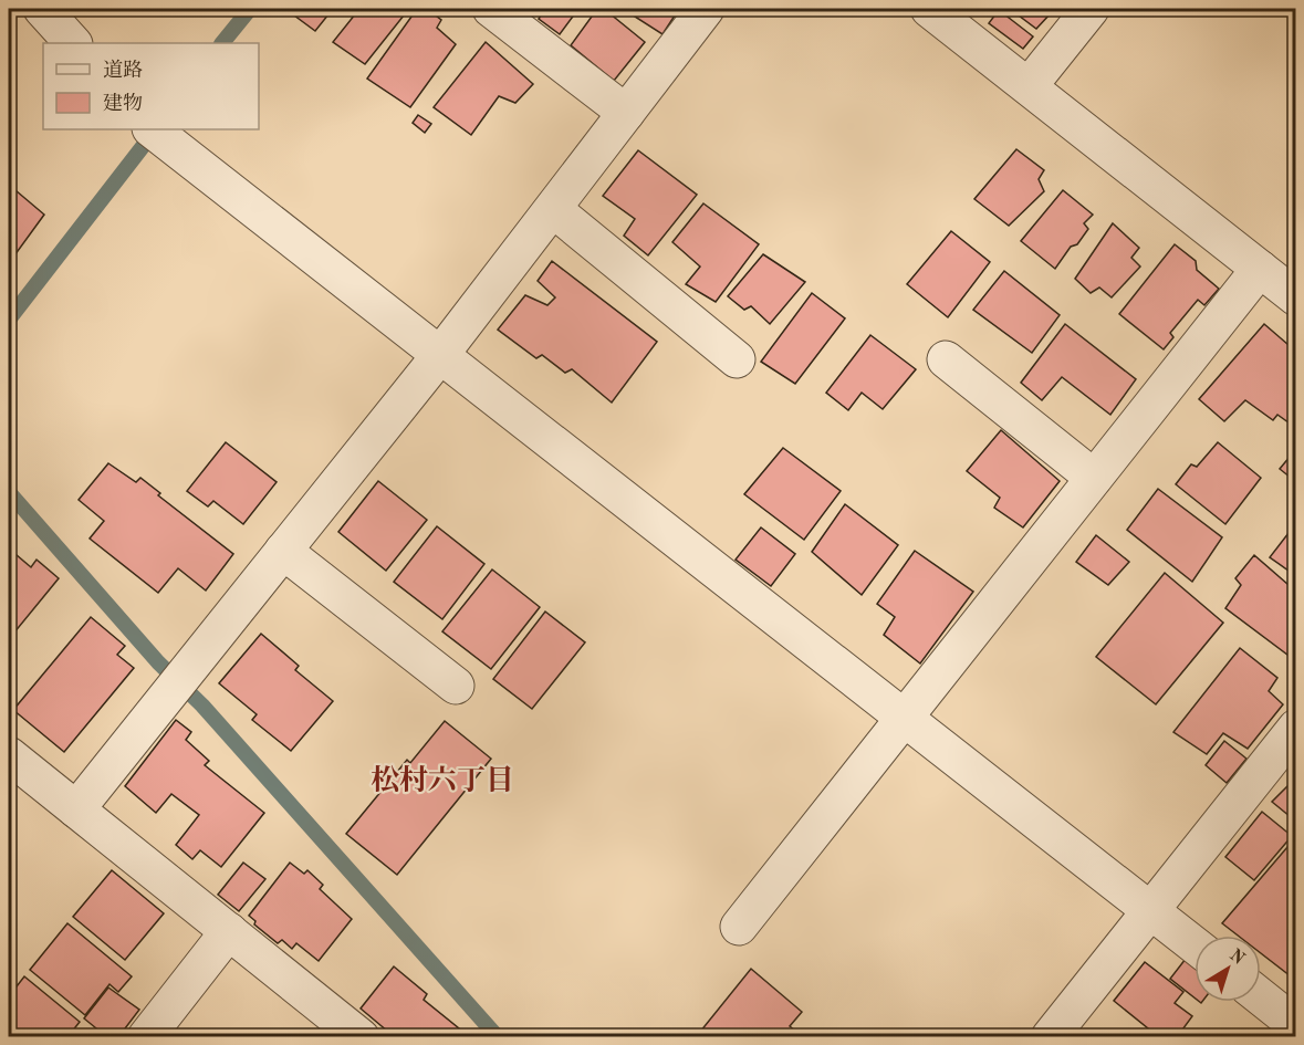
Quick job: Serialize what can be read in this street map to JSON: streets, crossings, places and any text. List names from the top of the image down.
{
  "districts": ["松村六丁目"],
  "legend": ["道路", "建物"],
  "north": "top right"
}
